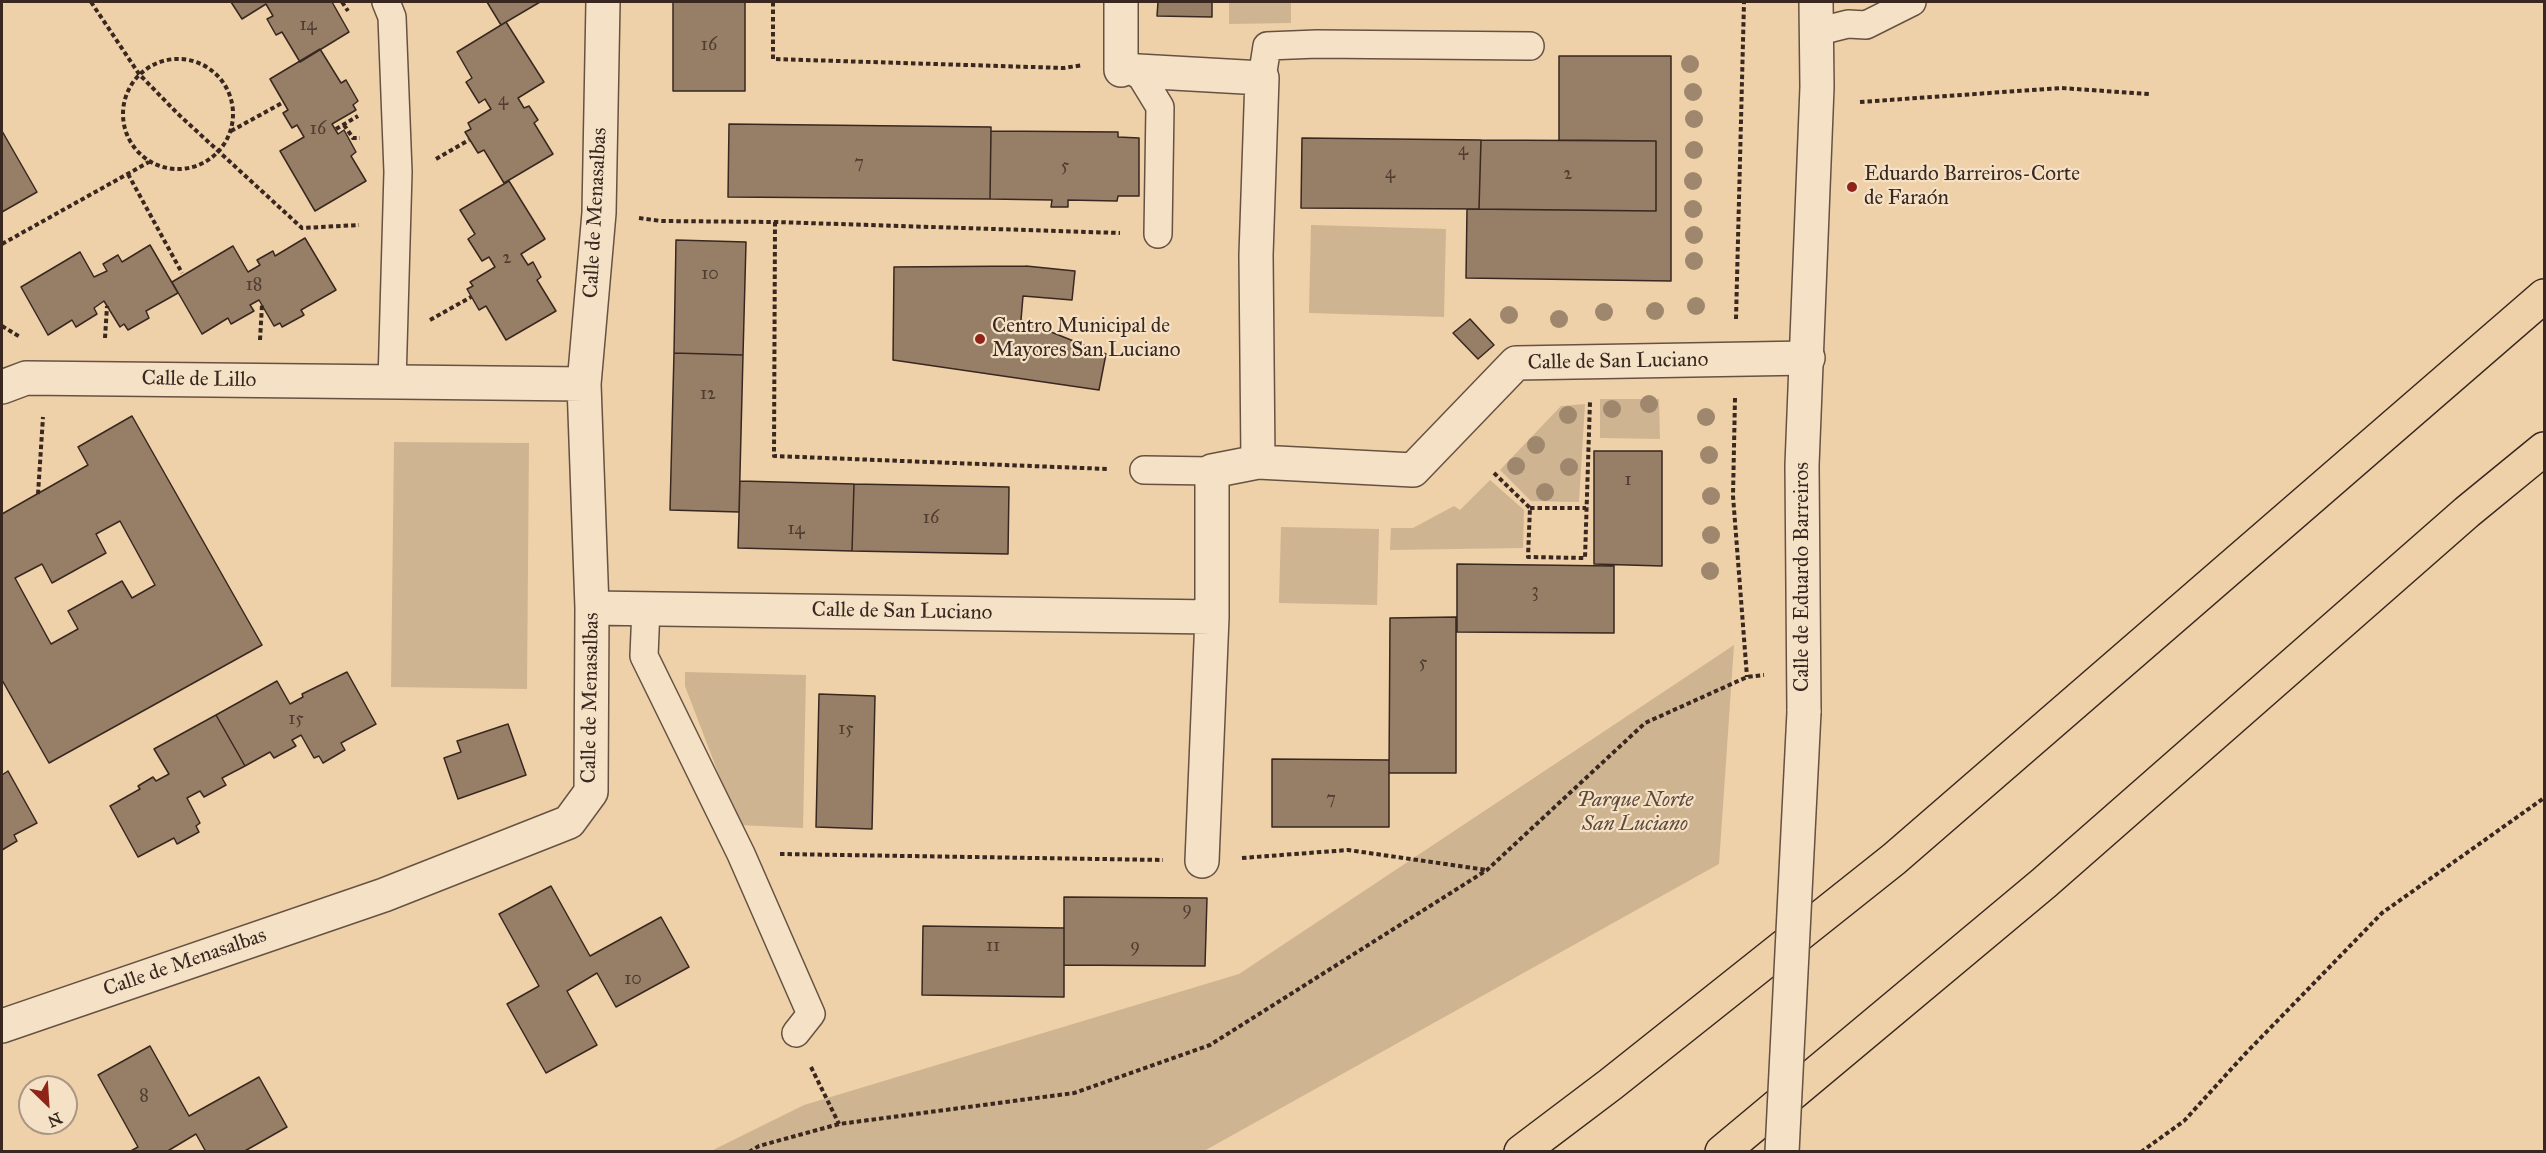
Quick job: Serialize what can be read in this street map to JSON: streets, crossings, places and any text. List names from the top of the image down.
{
  "streets": {
    "street": [
      "Calle de Menasalbas",
      "Calle de San Luciano",
      "Calle de Lillo",
      "Calle de Eduardo Barreiros"
    ]
  },
  "crossings": [
    ["Calle de Menasalbas", "Calle de San Luciano"],
    ["Calle de Menasalbas", "Calle de Lillo"],
    ["Calle de San Luciano", "Calle de Eduardo Barreiros"]
  ],
  "parks": ["Parque Norte San Luciano"],
  "places": ["Eduardo Barreiros-Corte de Faraón", "Centro Municipal de Mayores San Luciano"],
  "house_numbers": [
    "14",
    "16",
    "4",
    "16",
    "4",
    "7",
    "5",
    "4",
    "2",
    "2",
    "10",
    "18",
    "12",
    "1",
    "16",
    "14",
    "3",
    "5",
    "15",
    "15",
    "7",
    "9",
    "11",
    "9",
    "10",
    "8"
  ],
  "north": "bottom right"
}
